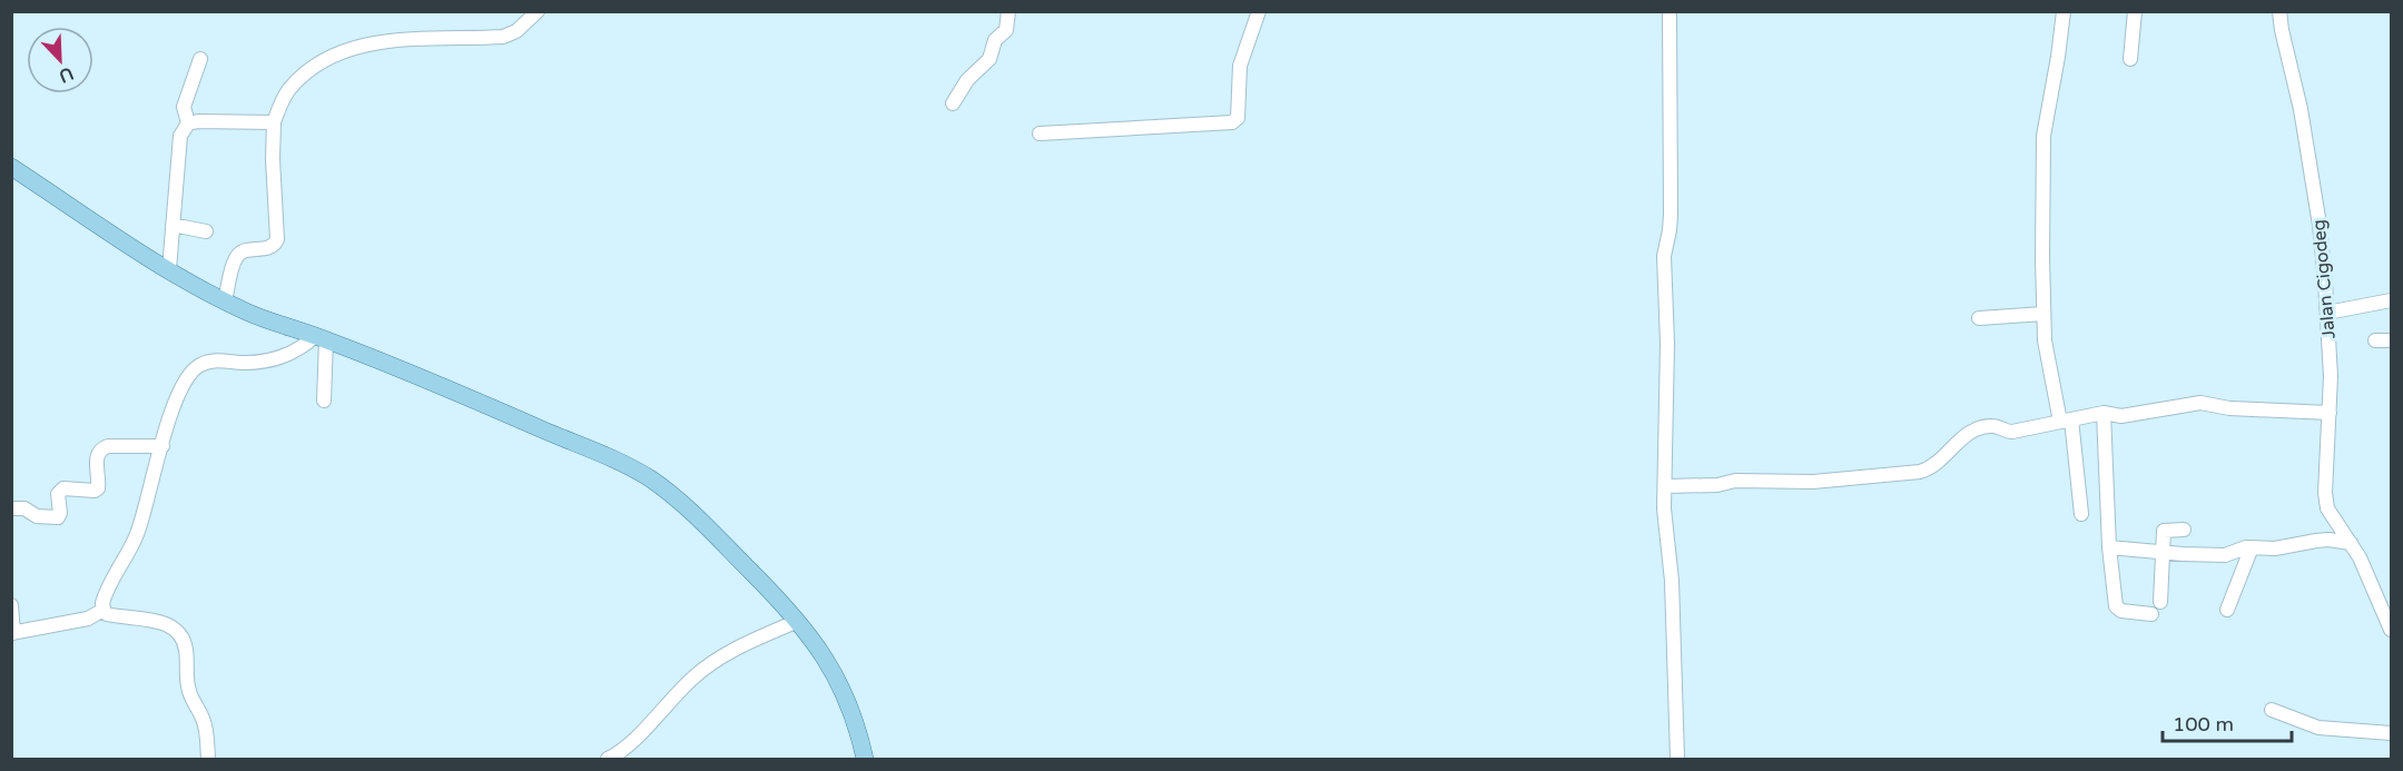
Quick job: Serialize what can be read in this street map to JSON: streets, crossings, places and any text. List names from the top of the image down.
{
  "streets": {
    "street": ["Jalan Cigodeg"]
  },
  "scale_bar": "100 m",
  "north": "bottom right"
}
